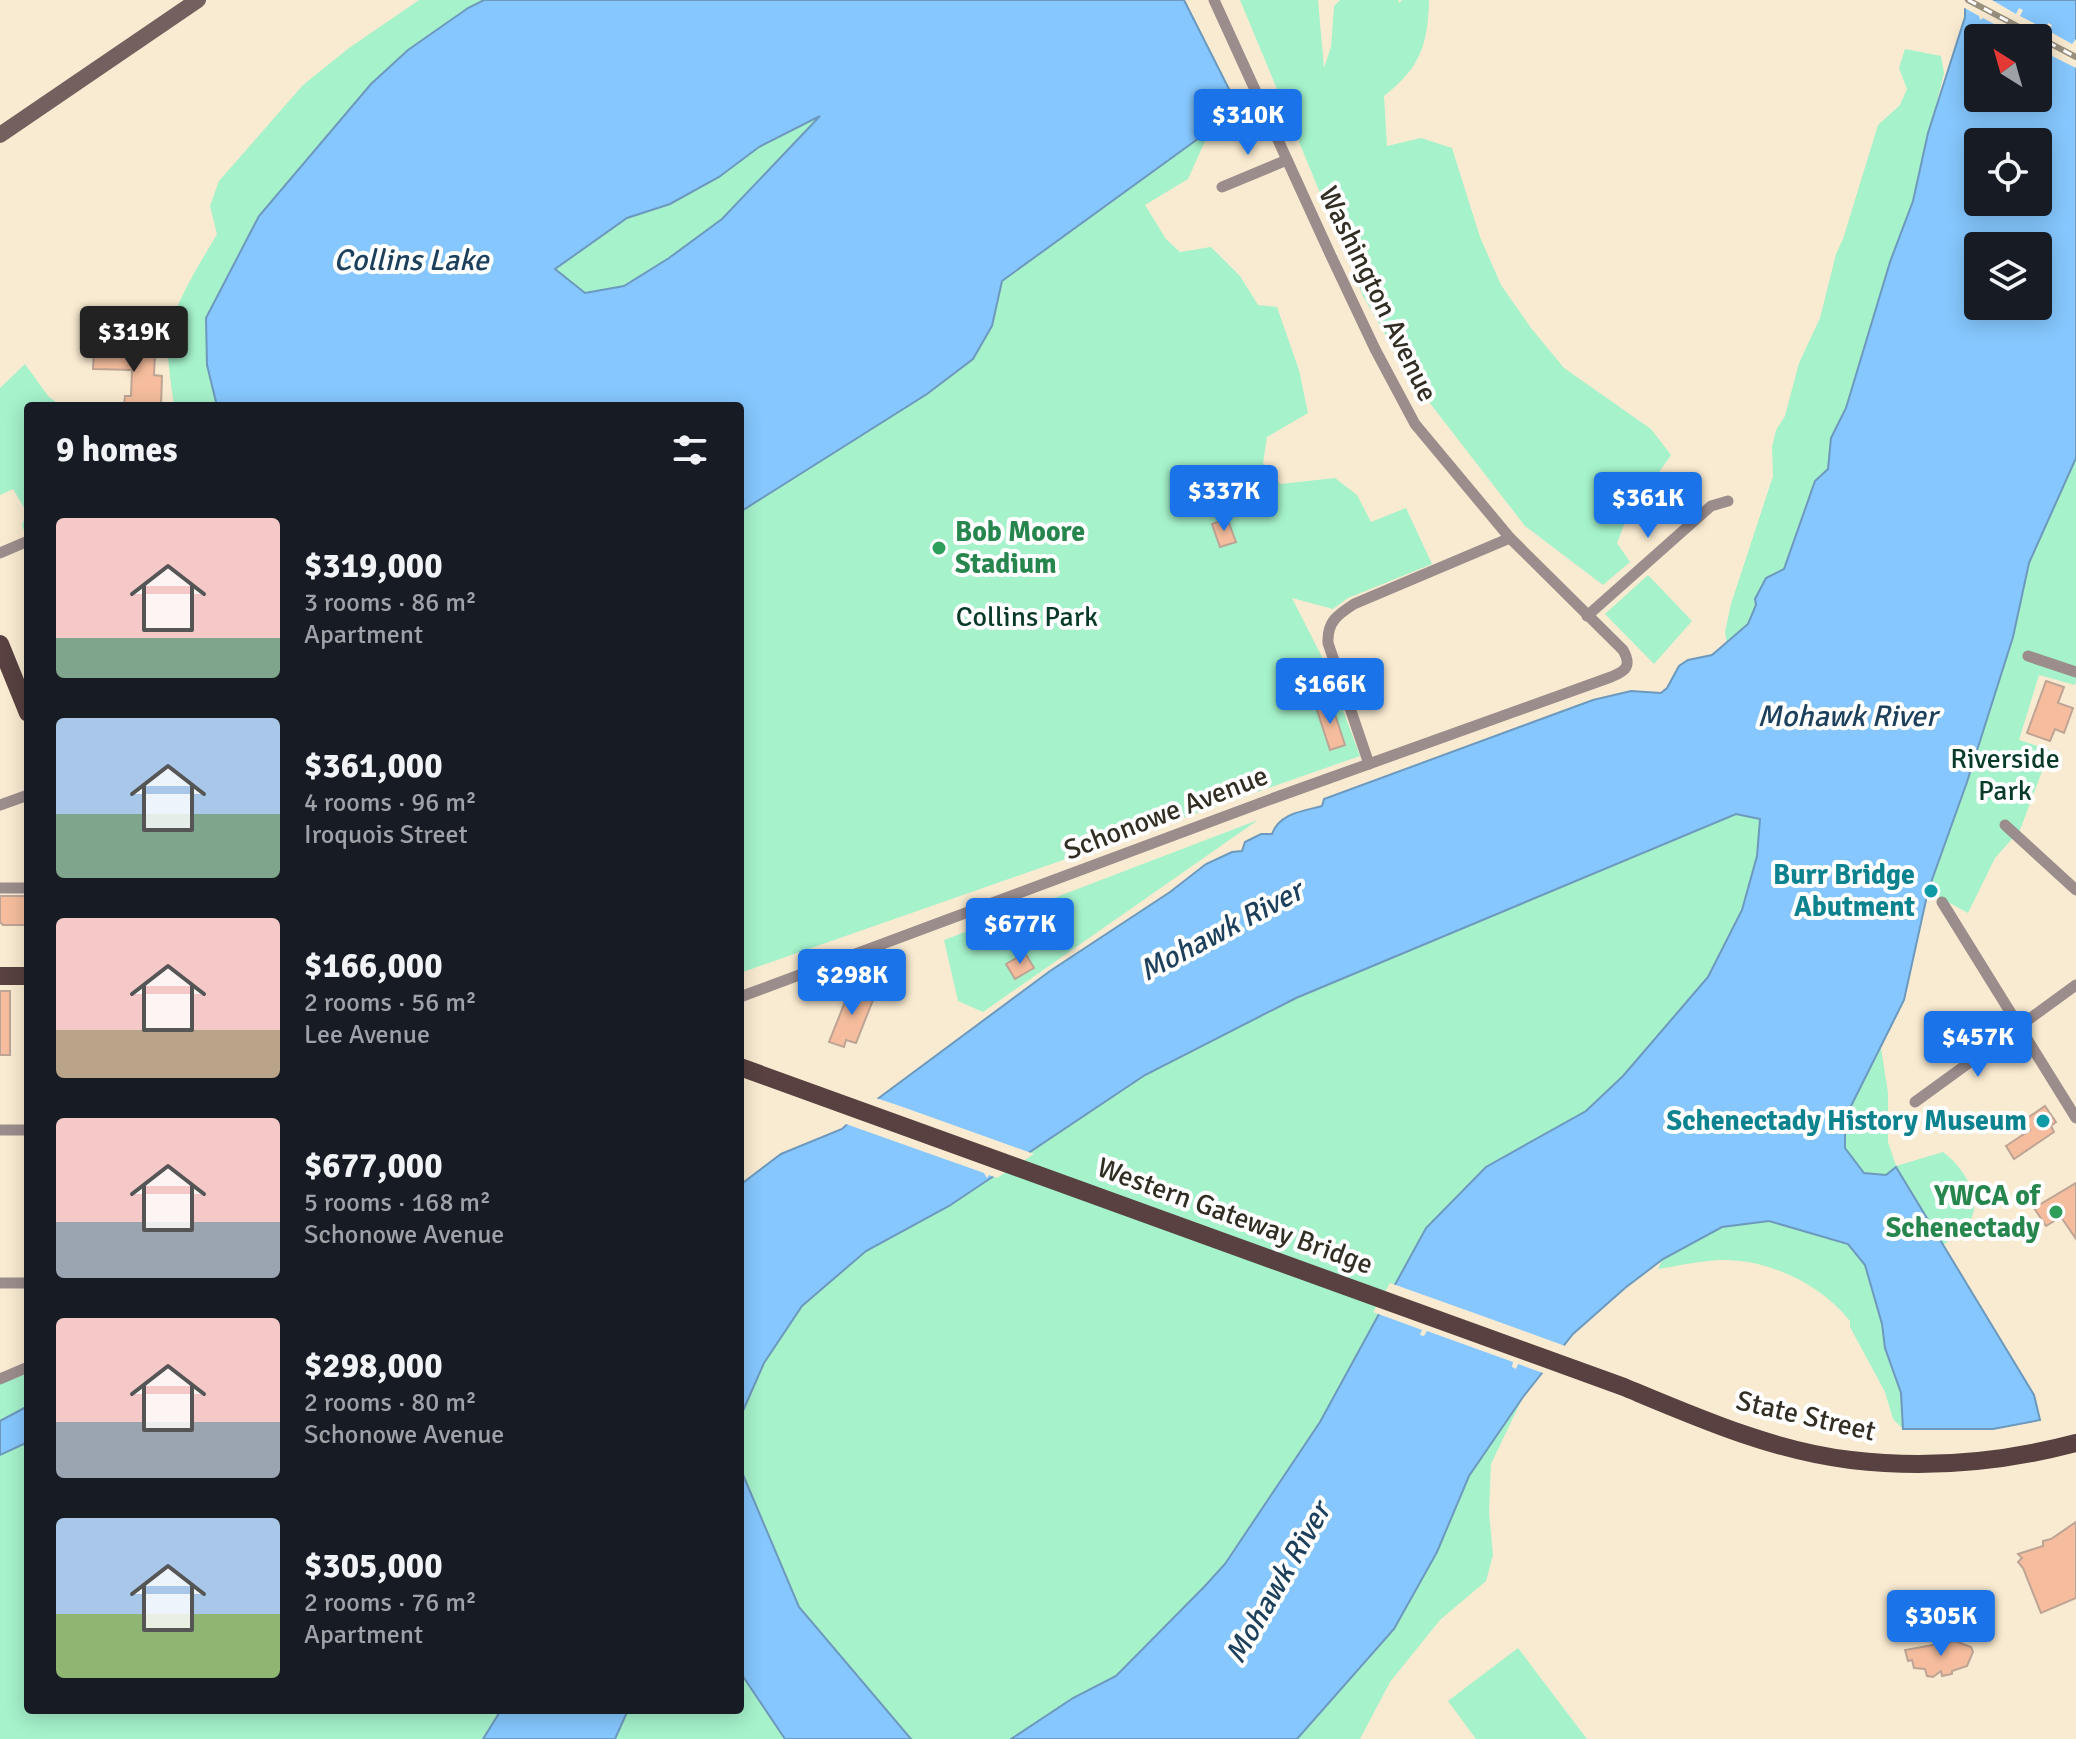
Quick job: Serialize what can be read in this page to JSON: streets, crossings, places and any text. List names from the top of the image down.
{
  "streets": {
    "main road": ["Western Gateway Bridge", "State Street"],
    "street": ["Washington Avenue", "Schonowe Avenue"]
  },
  "crossings": [
    ["Washington Avenue", "Schonowe Avenue"],
    ["Western Gateway Bridge", "State Street"]
  ],
  "water": ["Collins Lake", "Mohawk River"],
  "parks": ["Collins Park", "Riverside Park"],
  "places": [
    "Bob Moore Stadium",
    "Burr Bridge Abutment",
    "Schenectady History Museum",
    "YWCA of Schenectady"
  ],
  "north": "top left",
  "page": {
    "price": [
      "$310K",
      "$319K",
      "$337K",
      "$361K",
      "$166K",
      "$677K",
      "$298K",
      "$457K",
      "$305K"
    ],
    "heading": "9 homes",
    "list": [
      {
        "name": "$319,000",
        "note": "3 rooms · 86 m² · Apartment"
      },
      {
        "name": "$361,000",
        "note": "4 rooms · 96 m² · Iroquois Street"
      },
      {
        "name": "$166,000",
        "note": "2 rooms · 56 m² · Lee Avenue"
      },
      {
        "name": "$677,000",
        "note": "5 rooms · 168 m² · Schonowe Avenue"
      },
      {
        "name": "$298,000",
        "note": "2 rooms · 80 m² · Schonowe Avenue"
      },
      {
        "name": "$305,000",
        "note": "2 rooms · 76 m² · Apartment"
      }
    ]
  }
}
